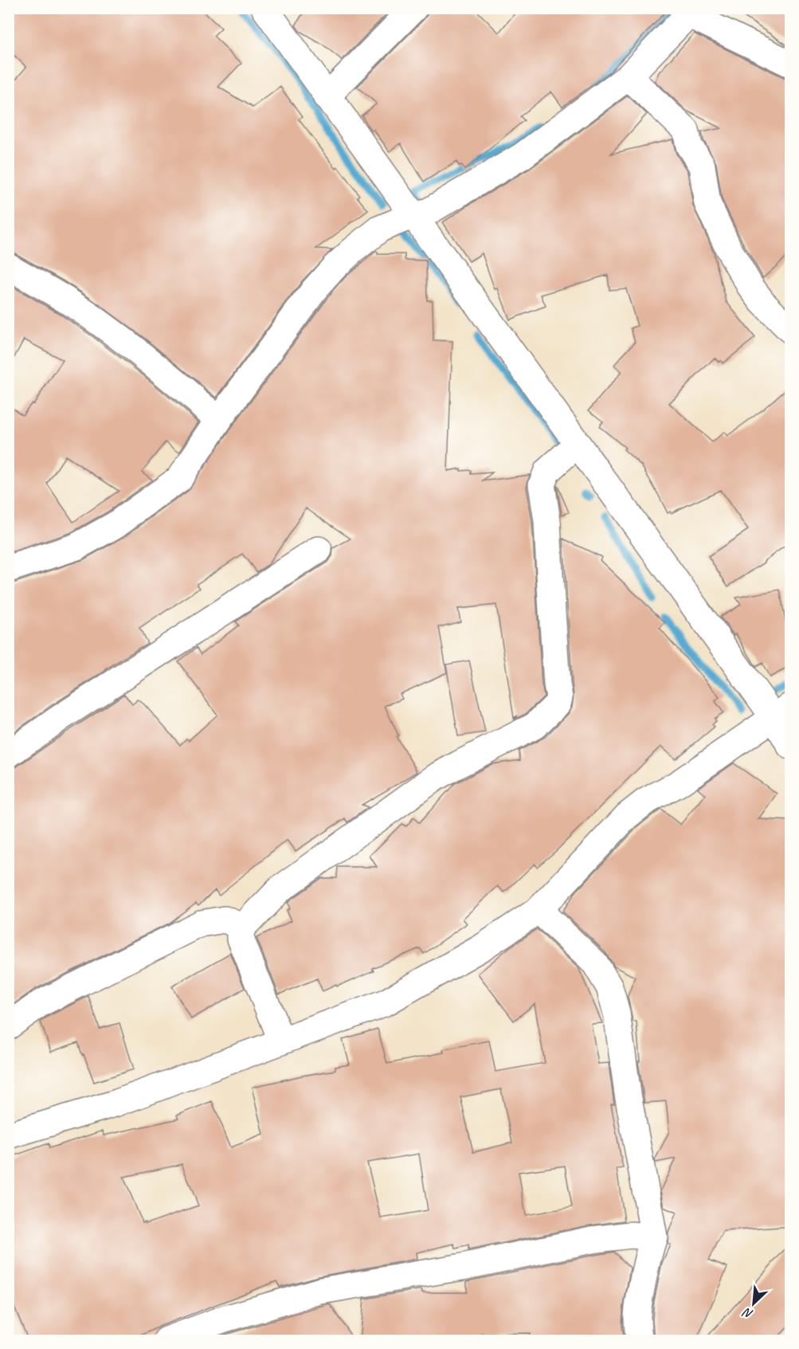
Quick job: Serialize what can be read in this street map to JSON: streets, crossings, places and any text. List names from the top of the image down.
{
  "north": "bottom left"
}
